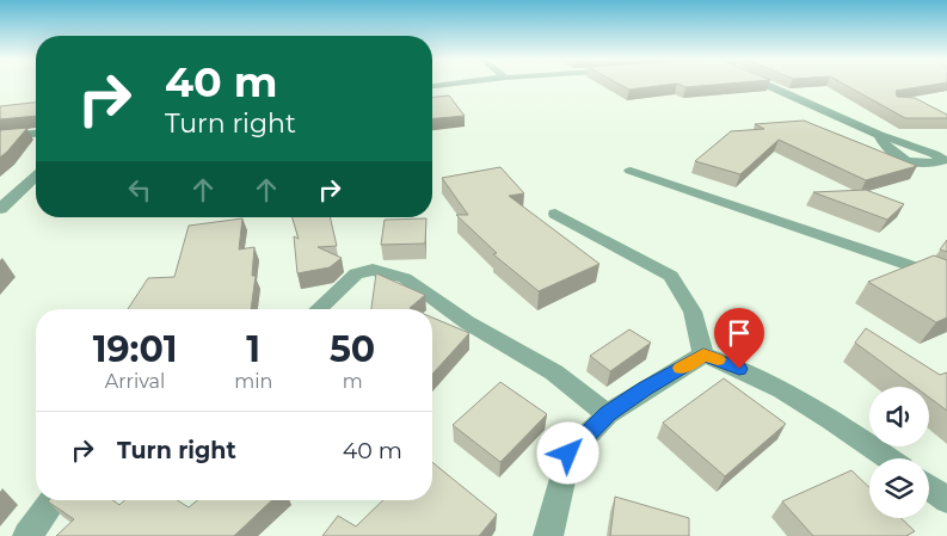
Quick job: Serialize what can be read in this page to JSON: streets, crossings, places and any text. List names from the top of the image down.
{
  "page": {
    "turn": ["40 m", "Turn right"],
    "eta": [
      "19:01",
      "Arrival",
      "1",
      "min",
      "50",
      "m"
    ],
    "list": [
      {
        "name": "Turn right",
        "value": "40 m"
      }
    ]
  }
}
